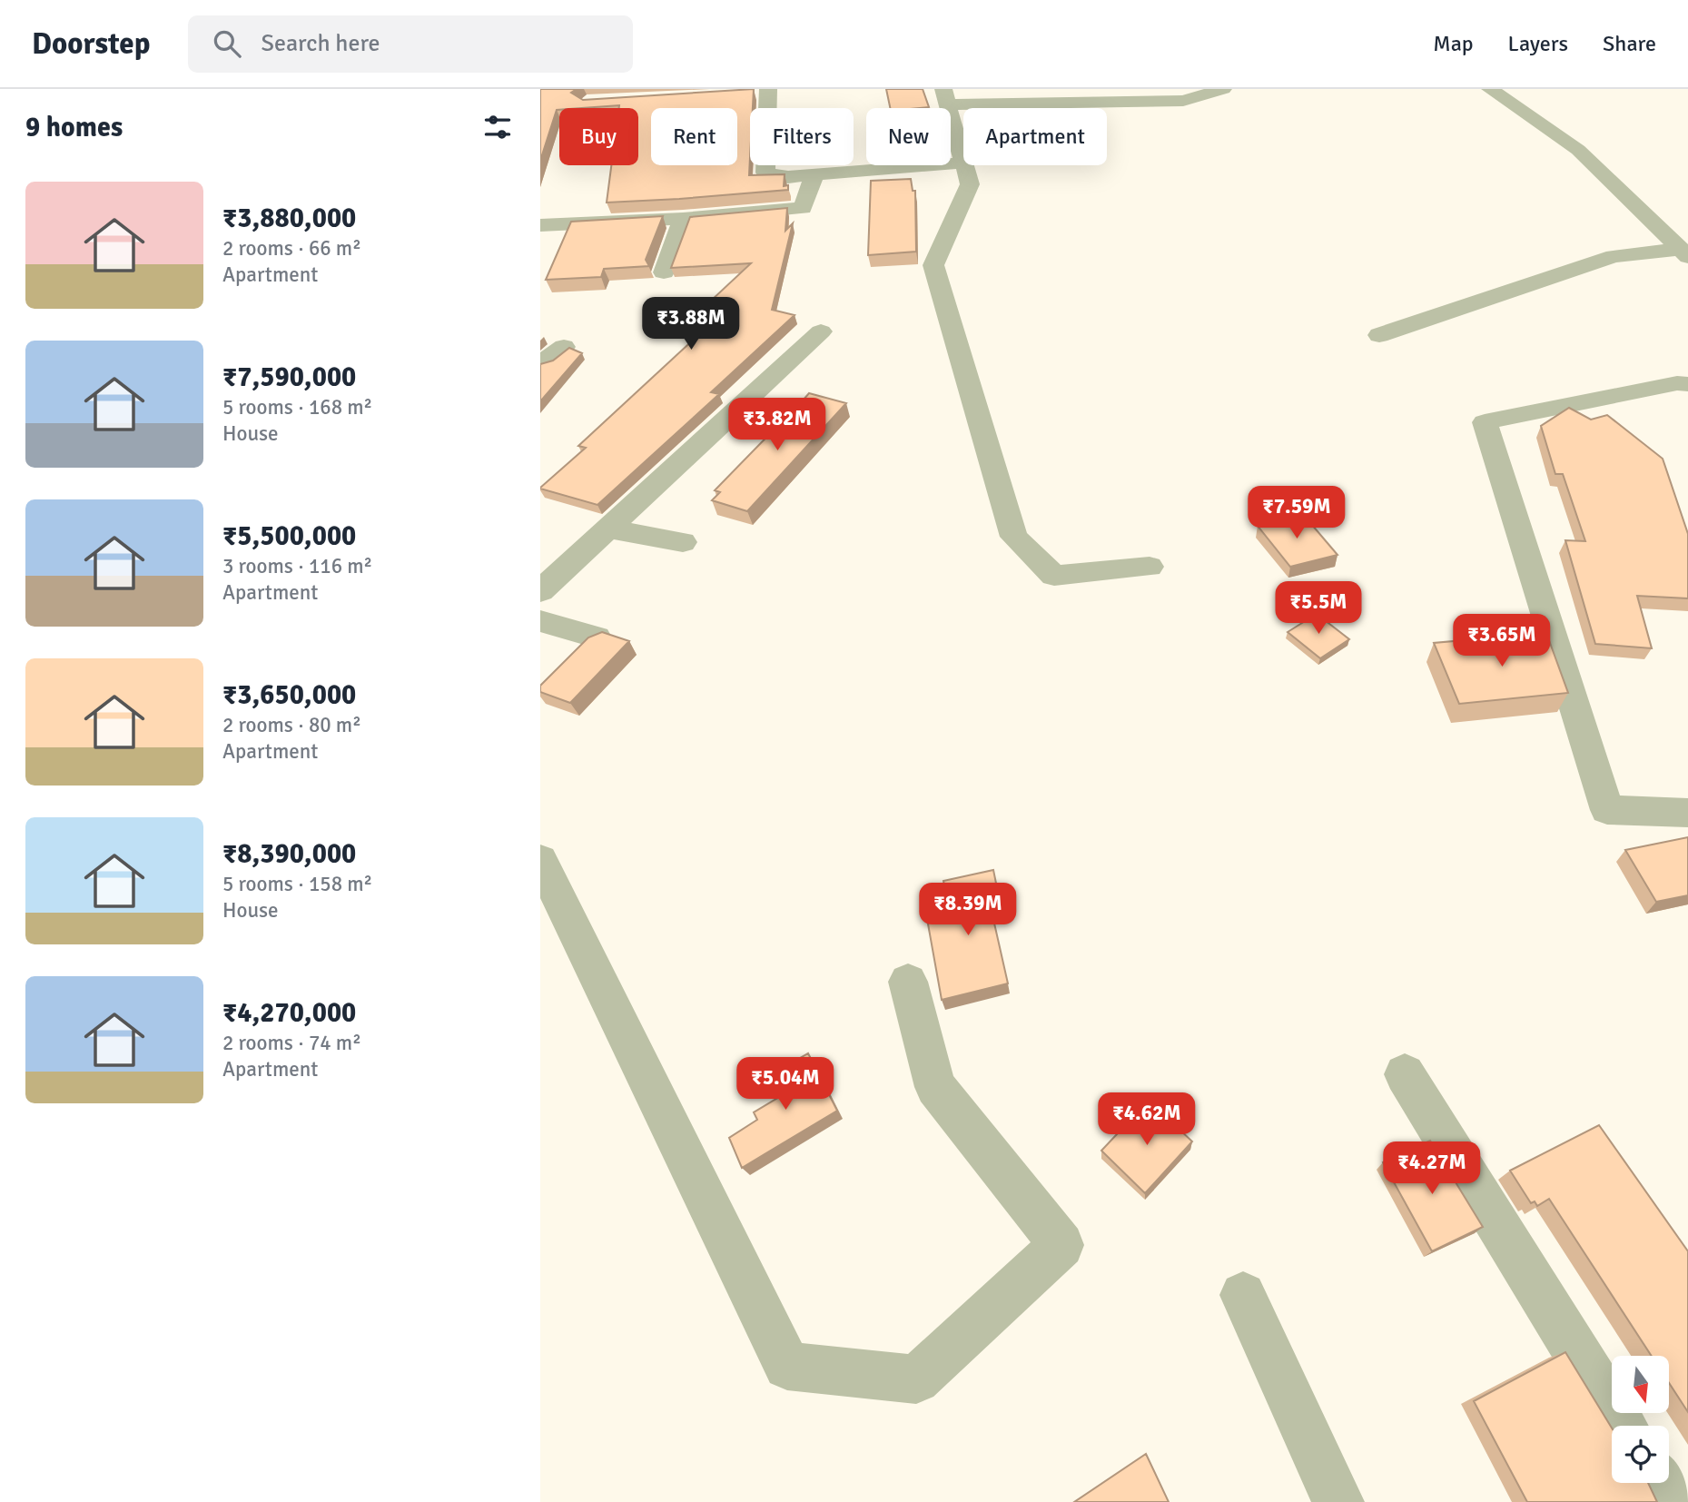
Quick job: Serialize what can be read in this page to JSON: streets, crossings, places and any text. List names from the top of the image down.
{
  "north": "bottom",
  "page": {
    "header": "Doorstep",
    "search": "Search here",
    "nav": ["Map", "Layers", "Share"],
    "heading": "9 homes",
    "chip": [
      "Buy",
      "Rent",
      "Filters",
      "New",
      "Apartment"
    ],
    "list": [
      {
        "name": "₹3,880,000",
        "note": "2 rooms · 66 m² · Apartment"
      },
      {
        "name": "₹7,590,000",
        "note": "5 rooms · 168 m² · House"
      },
      {
        "name": "₹5,500,000",
        "note": "3 rooms · 116 m² · Apartment"
      },
      {
        "name": "₹3,650,000",
        "note": "2 rooms · 80 m² · Apartment"
      },
      {
        "name": "₹8,390,000",
        "note": "5 rooms · 158 m² · House"
      },
      {
        "name": "₹4,270,000",
        "note": "2 rooms · 74 m² · Apartment"
      }
    ],
    "price": [
      "₹3.88M",
      "₹3.82M",
      "₹7.59M",
      "₹5.5M",
      "₹3.65M",
      "₹8.39M",
      "₹5.04M",
      "₹4.62M",
      "₹4.27M"
    ]
  }
}
